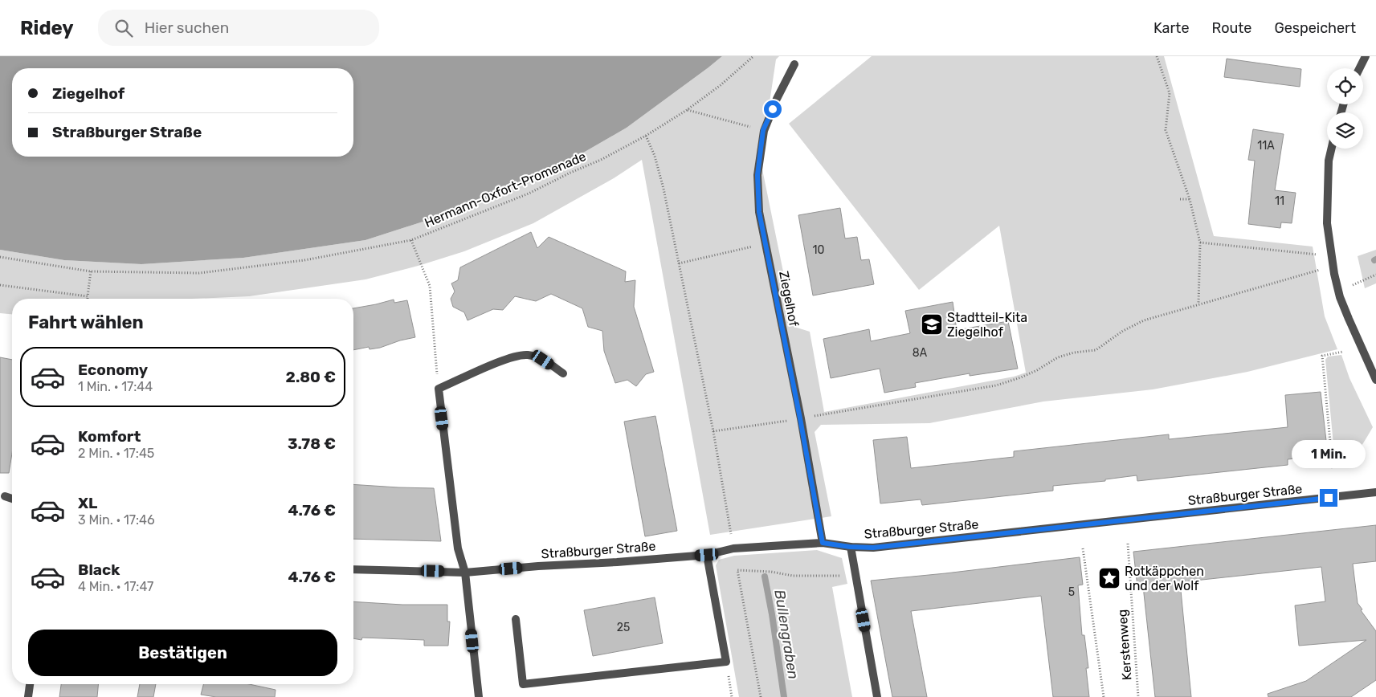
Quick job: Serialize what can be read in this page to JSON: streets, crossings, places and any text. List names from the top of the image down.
{
  "streets": {
    "street": ["Ziegelhof", "Straßburger Straße"],
    "path": ["Hermann-Oxfort-Promenade", "Kerstenweg"]
  },
  "crossings": [
    ["Ziegelhof", "Straßburger Straße"]
  ],
  "water": ["Bullengraben"],
  "places": {
    "school or university": ["Stadtteil-Kita Ziegelhof"],
    "place": ["Rotkäppchen und der Wolf"]
  },
  "house_numbers": [
    "11A",
    "11",
    "10",
    "8A",
    "5",
    "25"
  ],
  "page": {
    "header": "Ridey",
    "search": "Hier suchen",
    "nav": ["Karte", "Route", "Gespeichert"],
    "banner": ["Ziegelhof", "Straßburger Straße"],
    "heading": "Fahrt wählen",
    "list": [
      {
        "name": "Economy",
        "note": "1 Min. · 17:44",
        "value": "2.80 €"
      },
      {
        "name": "Komfort",
        "note": "2 Min. · 17:45",
        "value": "3.78 €"
      },
      {
        "name": "XL",
        "note": "3 Min. · 17:46",
        "value": "4.76 €"
      },
      {
        "name": "Black",
        "note": "4 Min. · 17:47",
        "value": "4.76 €"
      }
    ],
    "bubble": "1 Min.",
    "buttons": "Bestätigen"
  }
}
